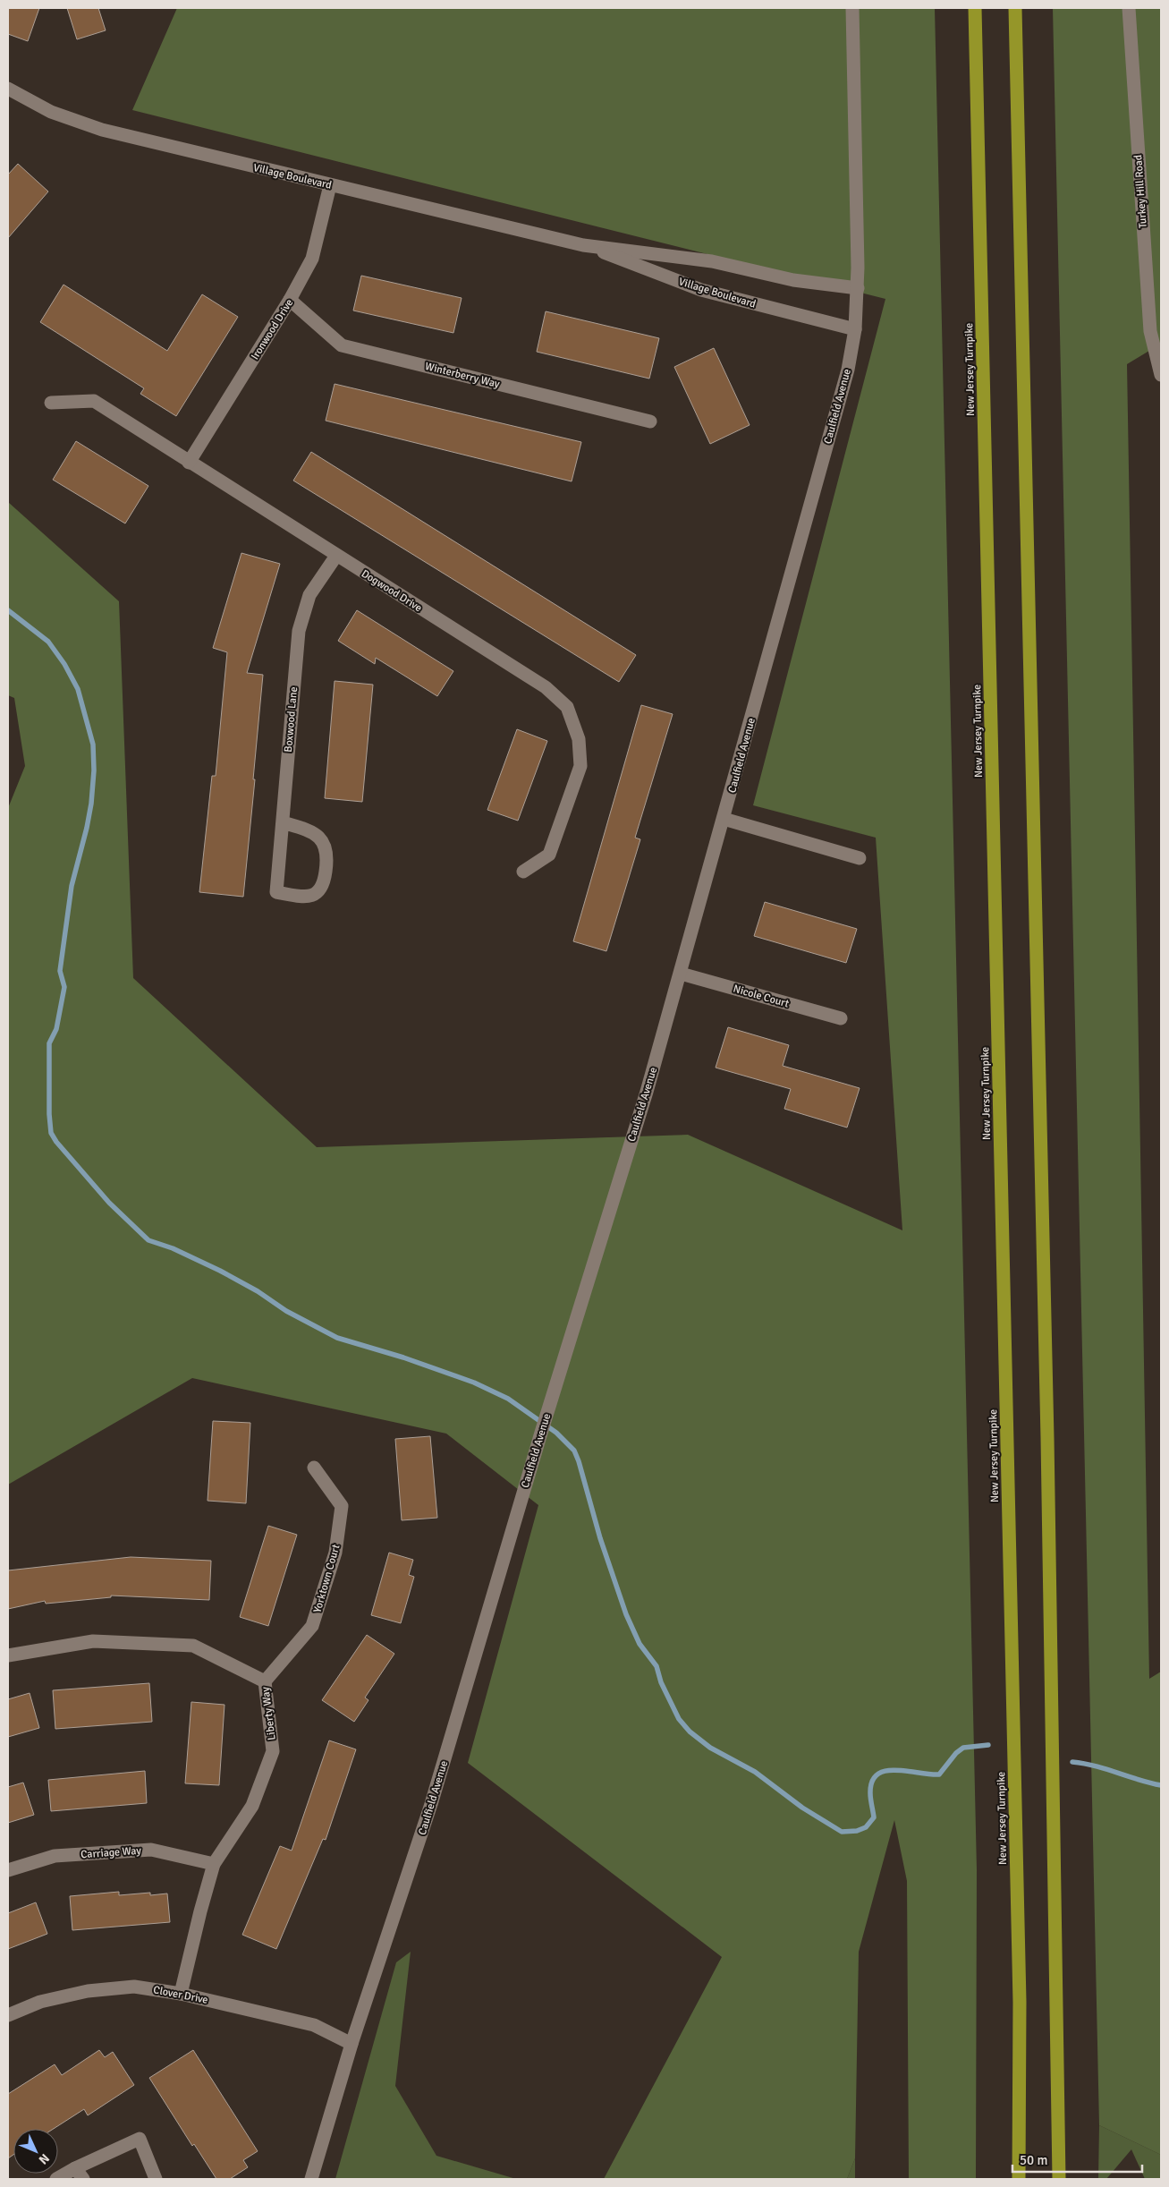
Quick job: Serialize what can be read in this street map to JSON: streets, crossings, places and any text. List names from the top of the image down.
{
  "streets": {
    "highway": ["New Jersey Turnpike"],
    "street": [
      "Village Boulevard",
      "Turkey Hill Road",
      "Ironwood Drive",
      "Winterberry Way",
      "Caulfield Avenue",
      "Dogwood Drive",
      "Boxwood Lane",
      "Nicole Court",
      "Yorktown Court",
      "Liberty Way",
      "Carriage Way",
      "Clover Drive"
    ]
  },
  "crossings": [
    ["Village Boulevard", "Ironwood Drive"],
    ["Village Boulevard", "Caulfield Avenue"],
    ["Ironwood Drive", "Winterberry Way"],
    ["Ironwood Drive", "Dogwood Drive"],
    ["Caulfield Avenue", "Nicole Court"],
    ["Caulfield Avenue", "Clover Drive"],
    ["Dogwood Drive", "Boxwood Lane"],
    ["Yorktown Court", "Liberty Way"],
    ["Liberty Way", "Carriage Way"],
    ["Liberty Way", "Clover Drive"]
  ],
  "scale_bar": "50 m",
  "north": "bottom right"
}
